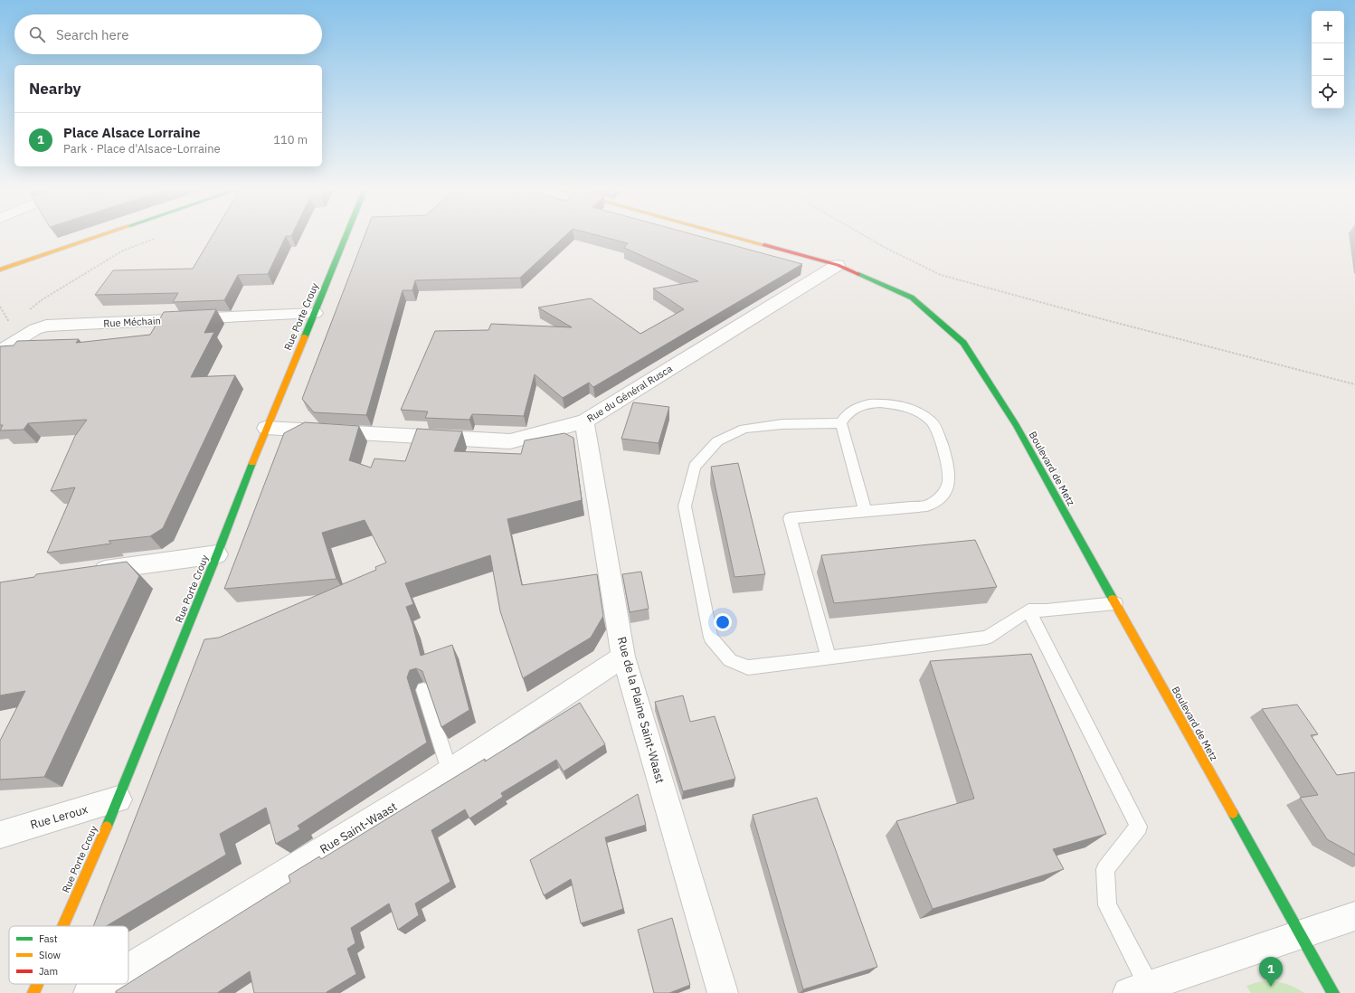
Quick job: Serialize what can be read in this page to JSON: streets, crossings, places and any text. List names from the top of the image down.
{
  "streets": {
    "main road": ["Rue Porte Crouy", "Boulevard de Metz"],
    "street": [
      "Rue Méchain",
      "Rue du Général Rusca",
      "Rue de la Plaine Saint-Waast",
      "Rue Leroux",
      "Rue Saint-Waast"
    ]
  },
  "crossings": [
    ["Rue Porte Crouy", "Rue Méchain"],
    ["Rue Porte Crouy", "Rue du Général Rusca"],
    ["Rue Porte Crouy", "Rue Leroux"],
    ["Rue du Général Rusca", "Boulevard de Metz"],
    ["Rue du Général Rusca", "Rue de la Plaine Saint-Waast"],
    ["Rue de la Plaine Saint-Waast", "Rue Saint-Waast"]
  ],
  "legend": ["Fast", "Slow", "Jam"],
  "page": {
    "map_buttons": ["+", "−"],
    "search": "Search here",
    "heading": "Nearby",
    "list": [
      {
        "mark": "1",
        "name": "Place Alsace Lorraine",
        "note": "Park · Place d'Alsace-Lorraine",
        "value": "110 m"
      }
    ],
    "pins": "1"
  }
}
